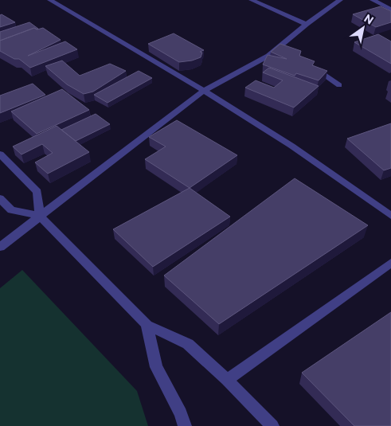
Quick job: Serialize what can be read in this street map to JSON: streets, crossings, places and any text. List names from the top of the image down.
{
  "north": "top right"
}
